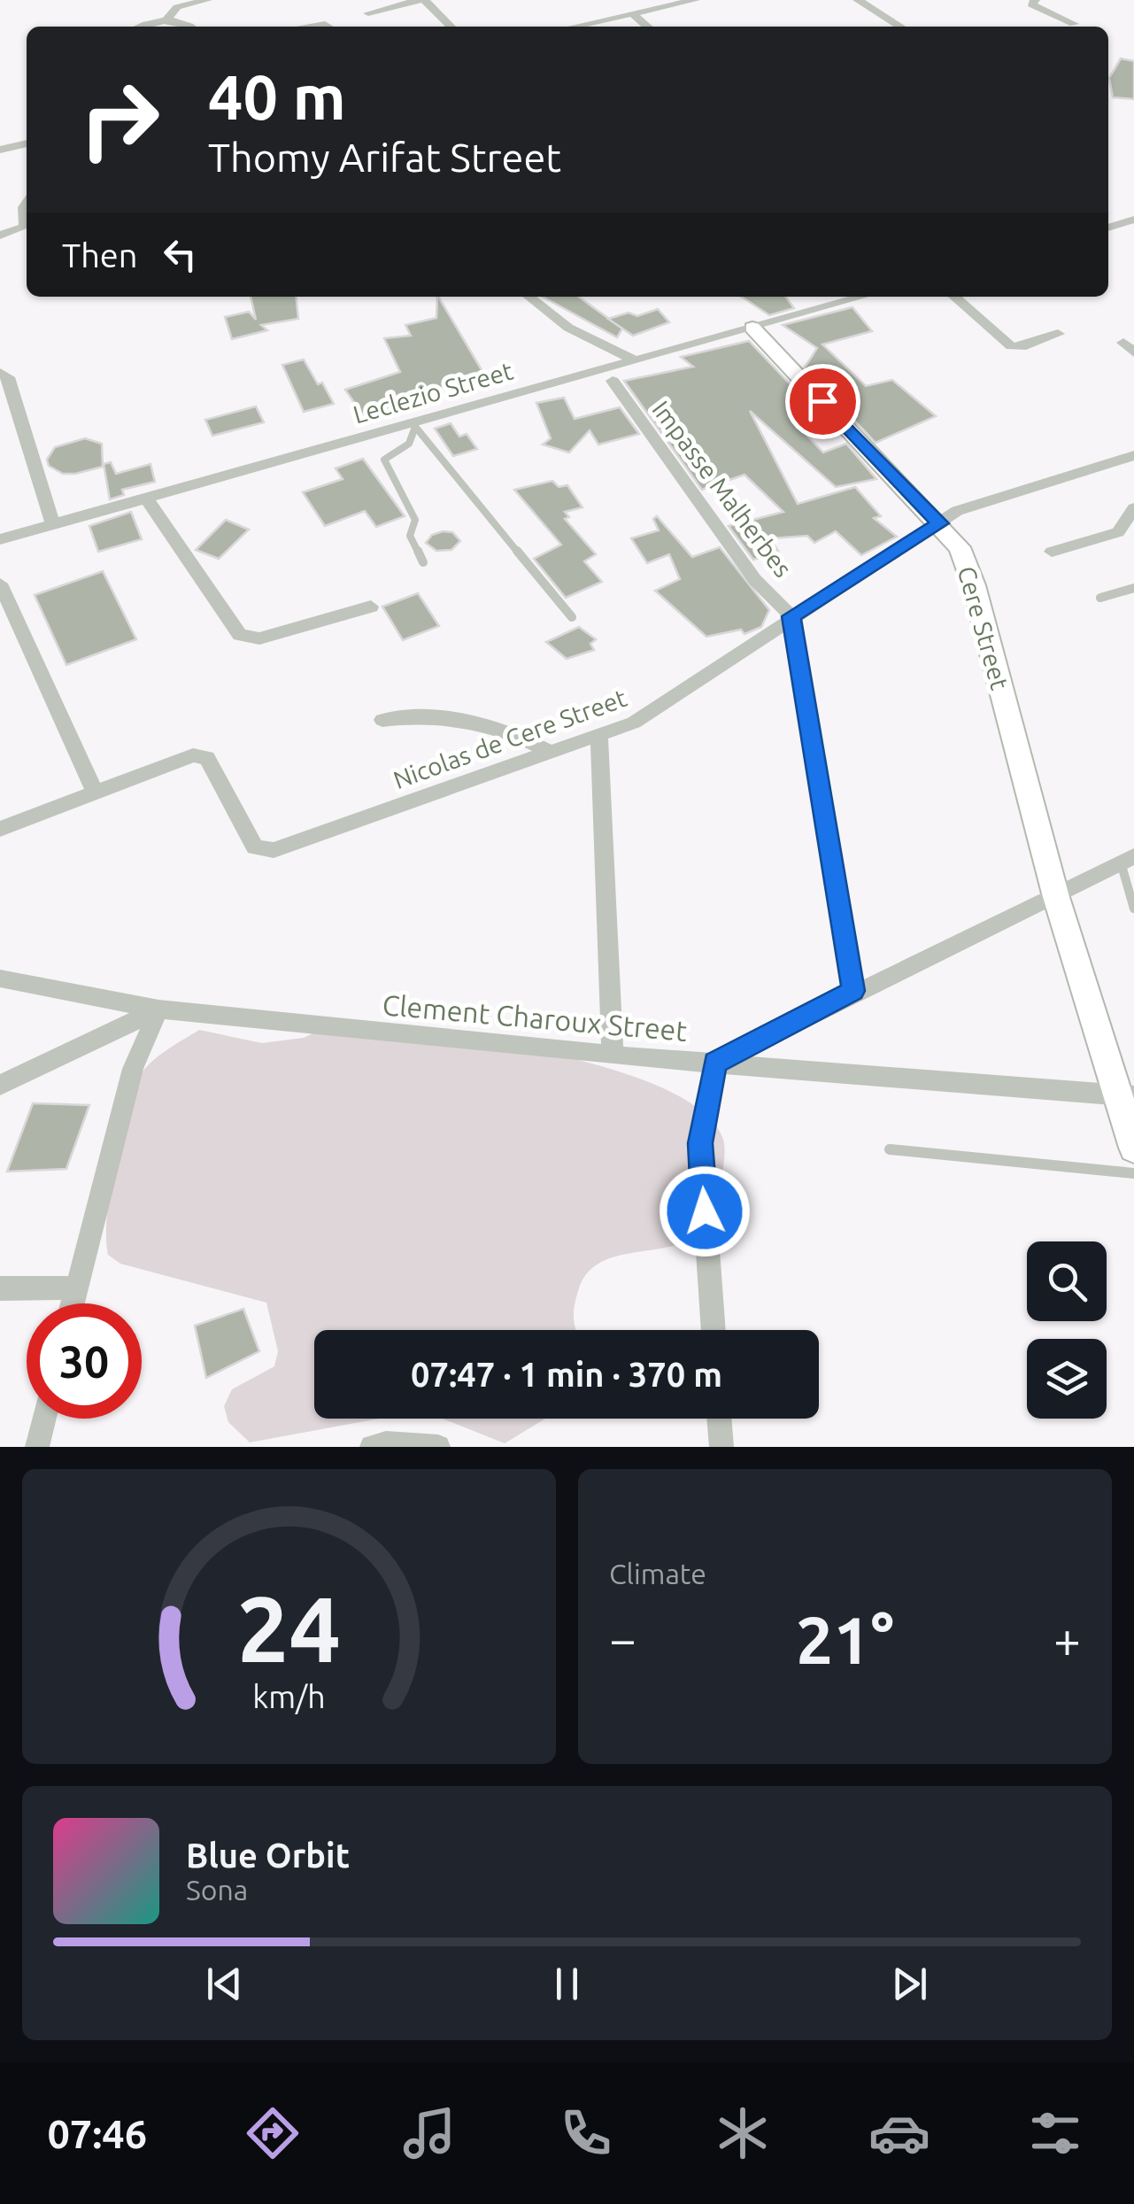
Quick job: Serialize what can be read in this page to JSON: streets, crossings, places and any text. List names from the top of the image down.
{
  "streets": {
    "street": [
      "Leclezio Street",
      "Impasse Malherbes",
      "Cere Street",
      "Nicolas de Cere Street",
      "Clement Charoux Street"
    ]
  },
  "crossings": [
    ["Leclezio Street", "Cere Street"],
    ["Impasse Malherbes", "Nicolas de Cere Street"],
    ["Cere Street", "Nicolas de Cere Street"],
    ["Cere Street", "Clement Charoux Street"]
  ],
  "page": {
    "turn": ["40 m", "Thomy Arifat Street"],
    "then": "Then",
    "limit": "30",
    "trip": "07:47 · 1 min · 370 m",
    "tile": "Climate",
    "heat": ["−", "21°", "+"],
    "song": ["Blue Orbit", "Sona"],
    "tabs": "07:46",
    "gauge": ["24", "km/h"]
  }
}
